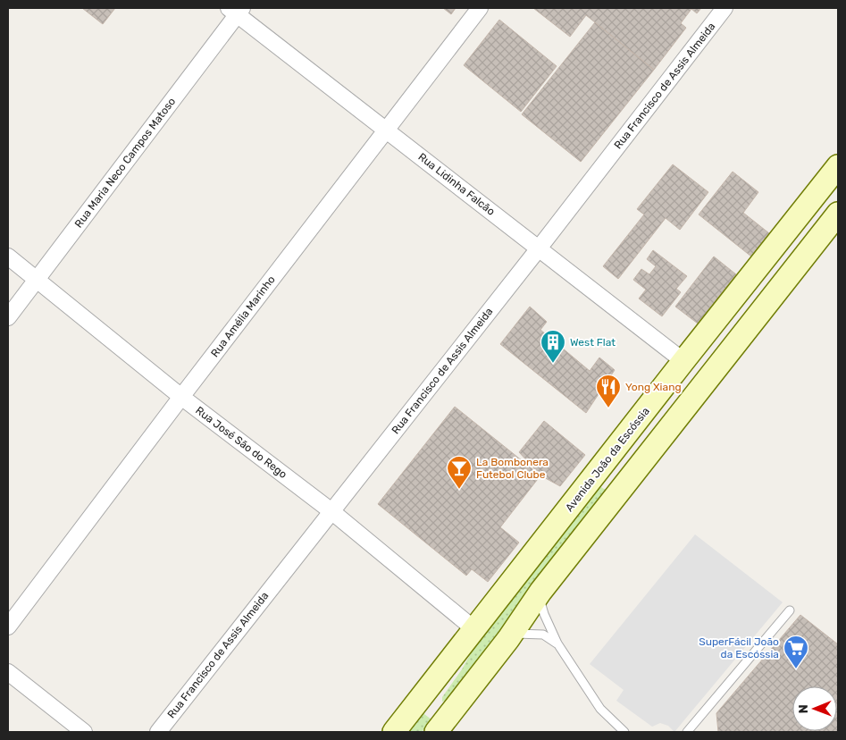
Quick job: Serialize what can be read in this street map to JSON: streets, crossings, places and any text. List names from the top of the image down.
{
  "streets": {
    "main road": ["Avenida João da Escóssia"],
    "street": [
      "Rua Francisco de Assis Almeida",
      "Rua Maria Neco Campos Matoso",
      "Rua Lidinha Falcão",
      "Rua Amélia Marinho",
      "Rua José São do Rego"
    ]
  },
  "crossings": [
    ["Rua Francisco de Assis Almeida", "Rua Lidinha Falcão"],
    ["Rua Francisco de Assis Almeida", "Rua José São do Rego"],
    ["Rua Maria Neco Campos Matoso", "Rua Lidinha Falcão"],
    ["Rua Maria Neco Campos Matoso", "Rua José São do Rego"],
    ["Rua Lidinha Falcão", "Rua Amélia Marinho"],
    ["Rua Lidinha Falcão", "Avenida João da Escóssia"],
    ["Rua Amélia Marinho", "Rua José São do Rego"],
    ["Rua José São do Rego", "Avenida João da Escóssia"]
  ],
  "places": {
    "building": ["West Flat"],
    "restaurant": ["Yong Xiang"],
    "bar": ["La Bombonera Futebol Clube"],
    "supermarket": ["SuperFácil João da Escóssia"]
  },
  "north": "left"
}
